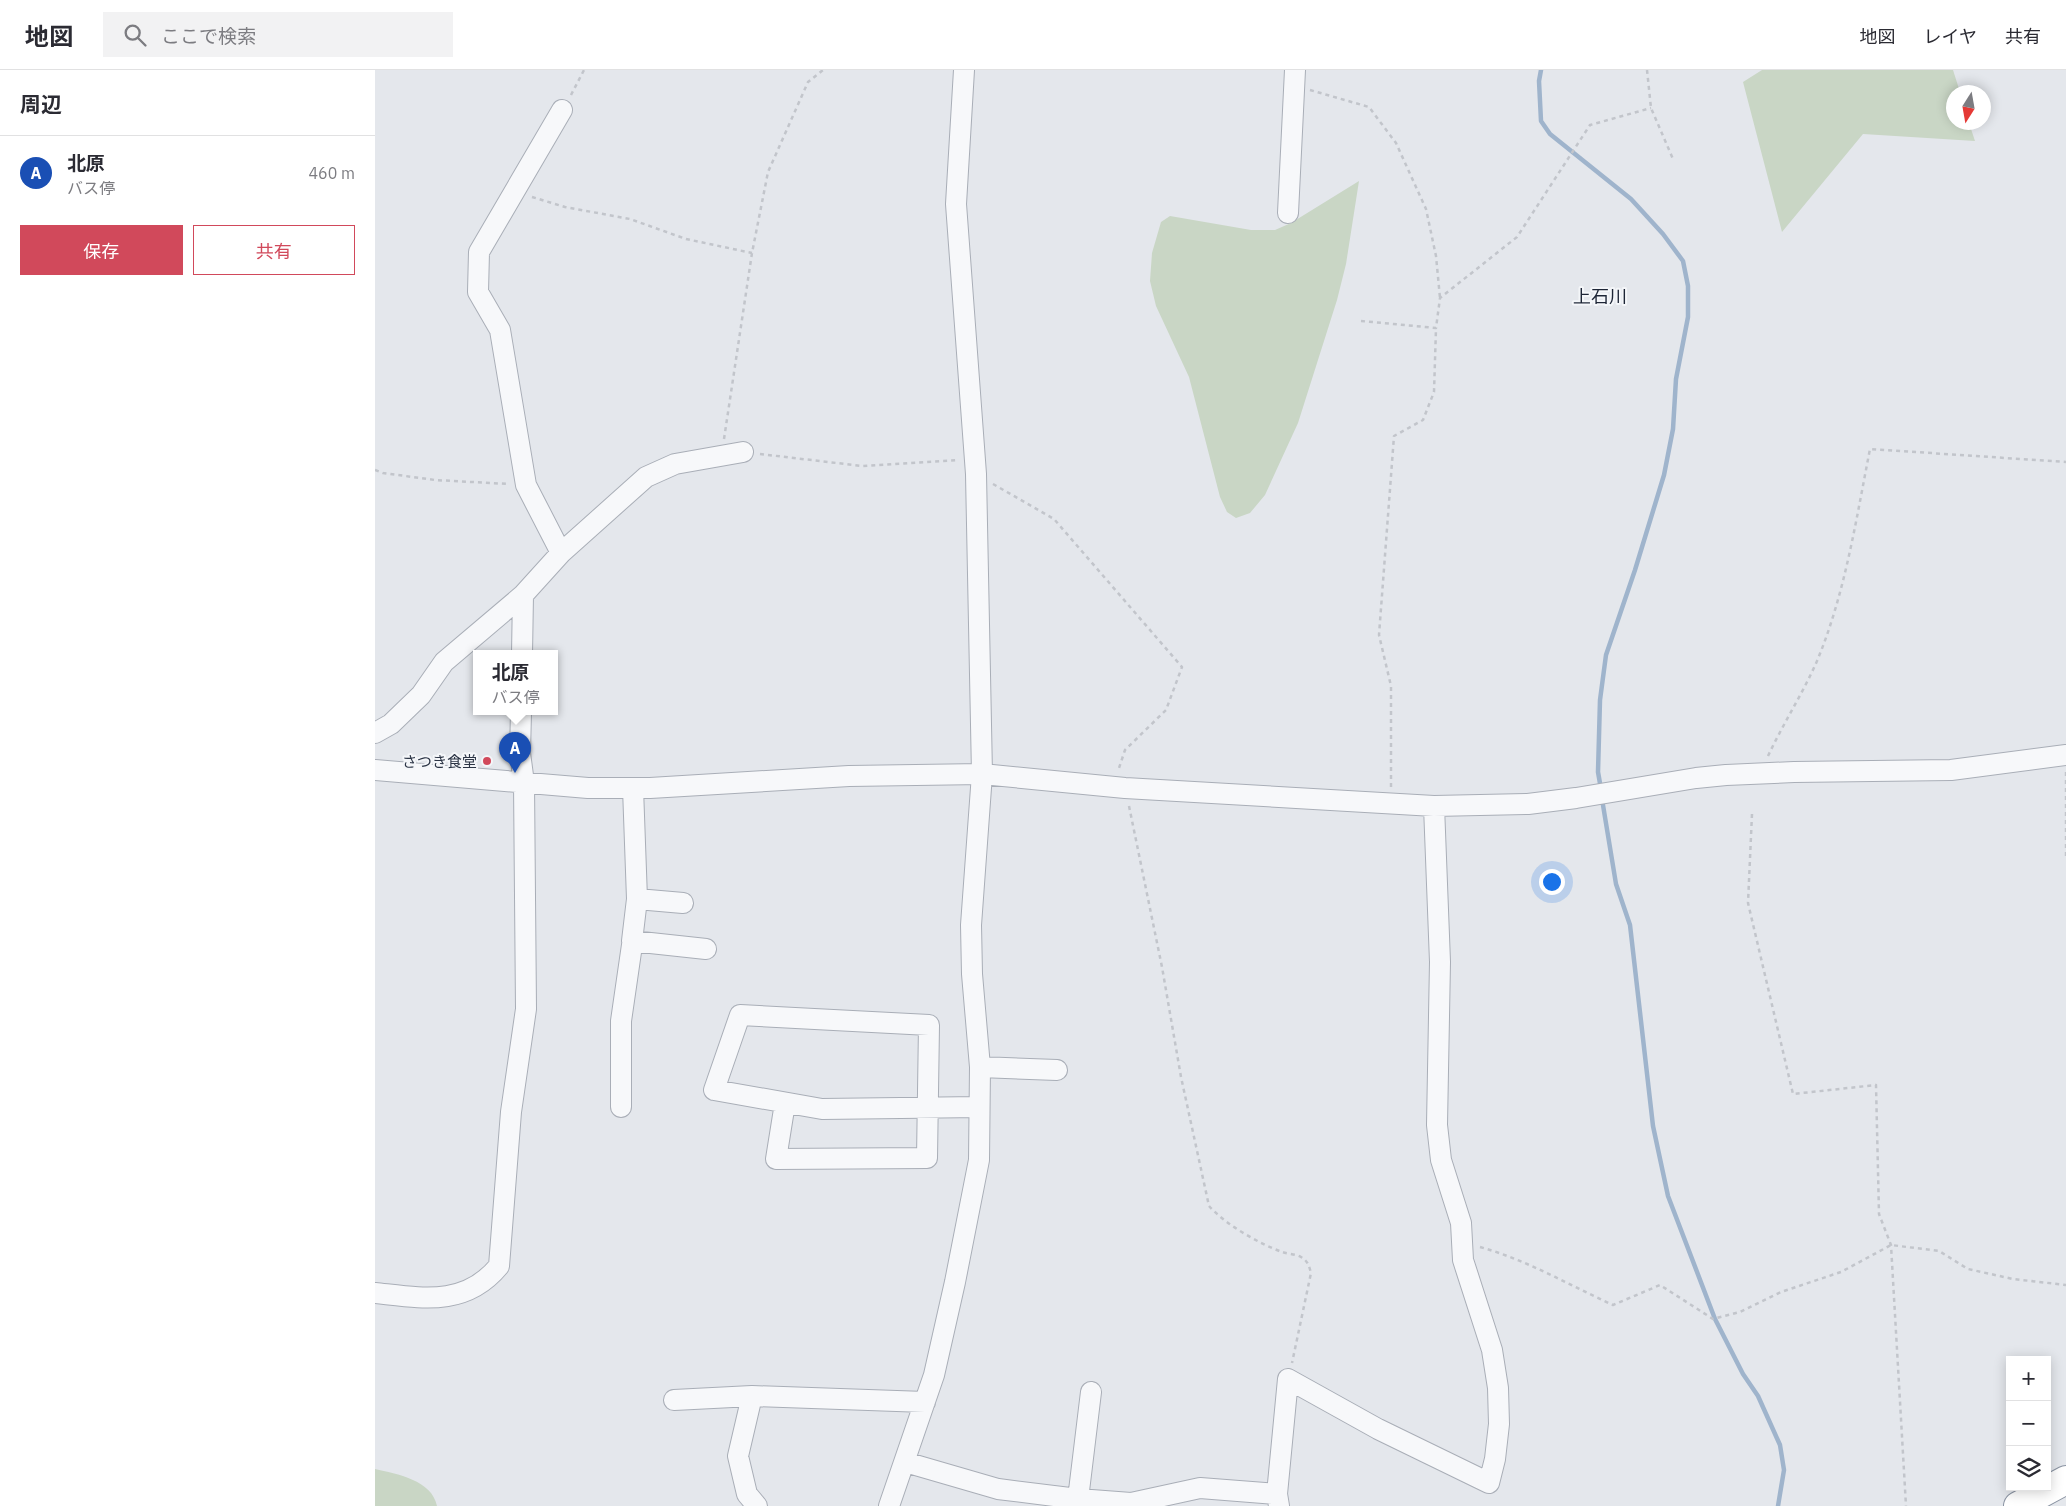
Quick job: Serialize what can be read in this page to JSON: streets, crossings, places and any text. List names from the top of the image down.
{
  "districts": ["上石川"],
  "places": ["さつき食堂"],
  "north": "bottom",
  "page": {
    "header": "地図",
    "search": "ここで検索",
    "nav": ["地図", "レイヤ", "共有"],
    "heading": "周辺",
    "list": [
      {
        "mark": "A",
        "name": "北原",
        "note": "バス停",
        "value": "460 m"
      }
    ],
    "buttons": ["保存", "共有"],
    "popup": ["北原", "バス停"],
    "pins": "A",
    "map_buttons": ["+", "−"]
  }
}
